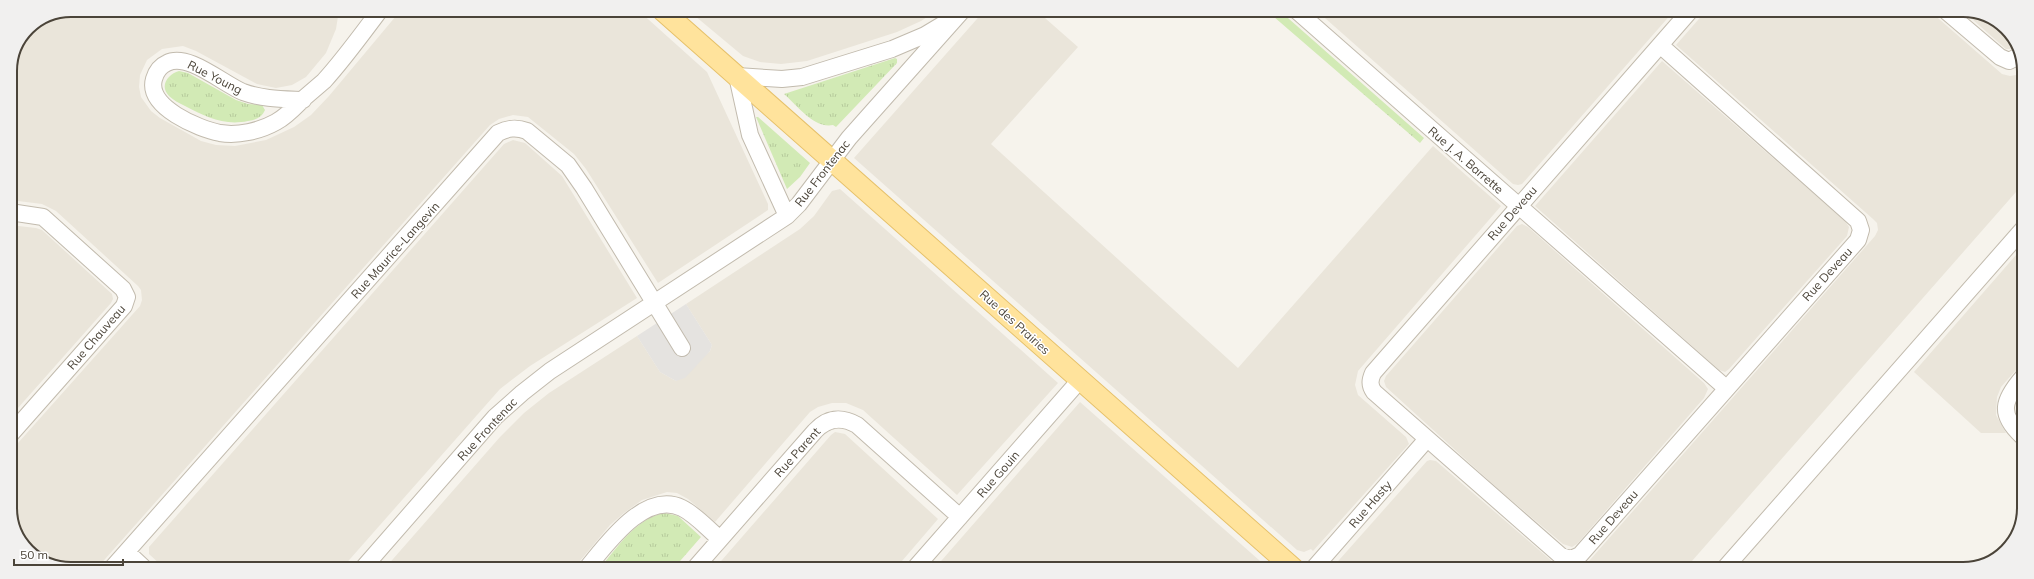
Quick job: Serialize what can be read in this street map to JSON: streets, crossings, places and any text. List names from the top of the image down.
{
  "streets": {
    "main road": ["Rue des Prairies"],
    "street": [
      "Rue Young",
      "Rue J. A. Barrette",
      "Rue Frontenac",
      "Rue Deveau",
      "Rue Maurice-Langevin",
      "Rue Chauveau",
      "Rue Parent",
      "Rue Gouin",
      "Rue Hasty"
    ]
  },
  "crossings": [
    ["Rue J. A. Barrette", "Rue Deveau"],
    ["Rue Frontenac", "Rue Maurice-Langevin"],
    ["Rue Frontenac", "Rue des Prairies"],
    ["Rue Deveau", "Rue Hasty"],
    ["Rue des Prairies", "Rue Gouin"],
    ["Rue Parent", "Rue Gouin"]
  ],
  "scale_bar": "50 m"
}
